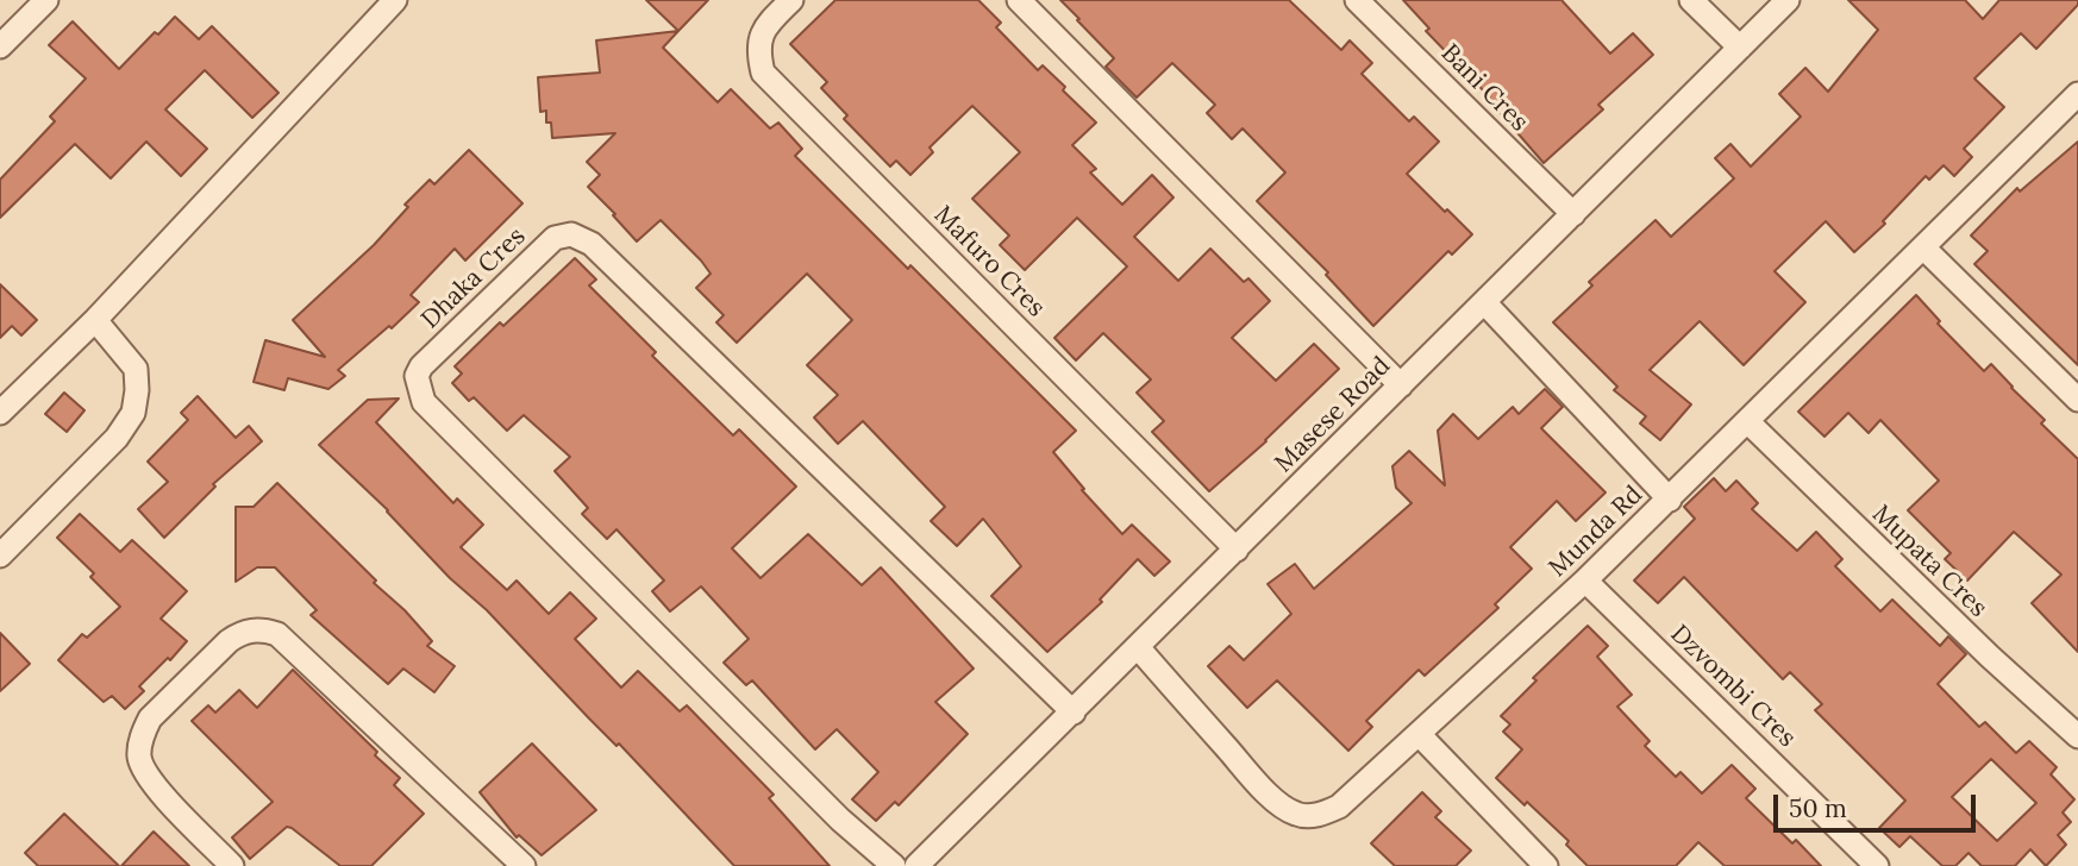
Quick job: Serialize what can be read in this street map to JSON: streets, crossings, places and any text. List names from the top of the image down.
{
  "streets": {
    "street": [
      "Bani Cres",
      "Mafuro Cres",
      "Dhaka Cres",
      "Masese Road",
      "Munda Rd",
      "Mupata Cres",
      "Dzvombi Cres"
    ]
  },
  "crossings": [
    ["Bani Cres", "Masese Road"],
    ["Mafuro Cres", "Masese Road"],
    ["Dhaka Cres", "Masese Road"],
    ["Masese Road", "Munda Rd"],
    ["Munda Rd", "Mupata Cres"],
    ["Munda Rd", "Dzvombi Cres"]
  ],
  "scale_bar": "50 m"
}
